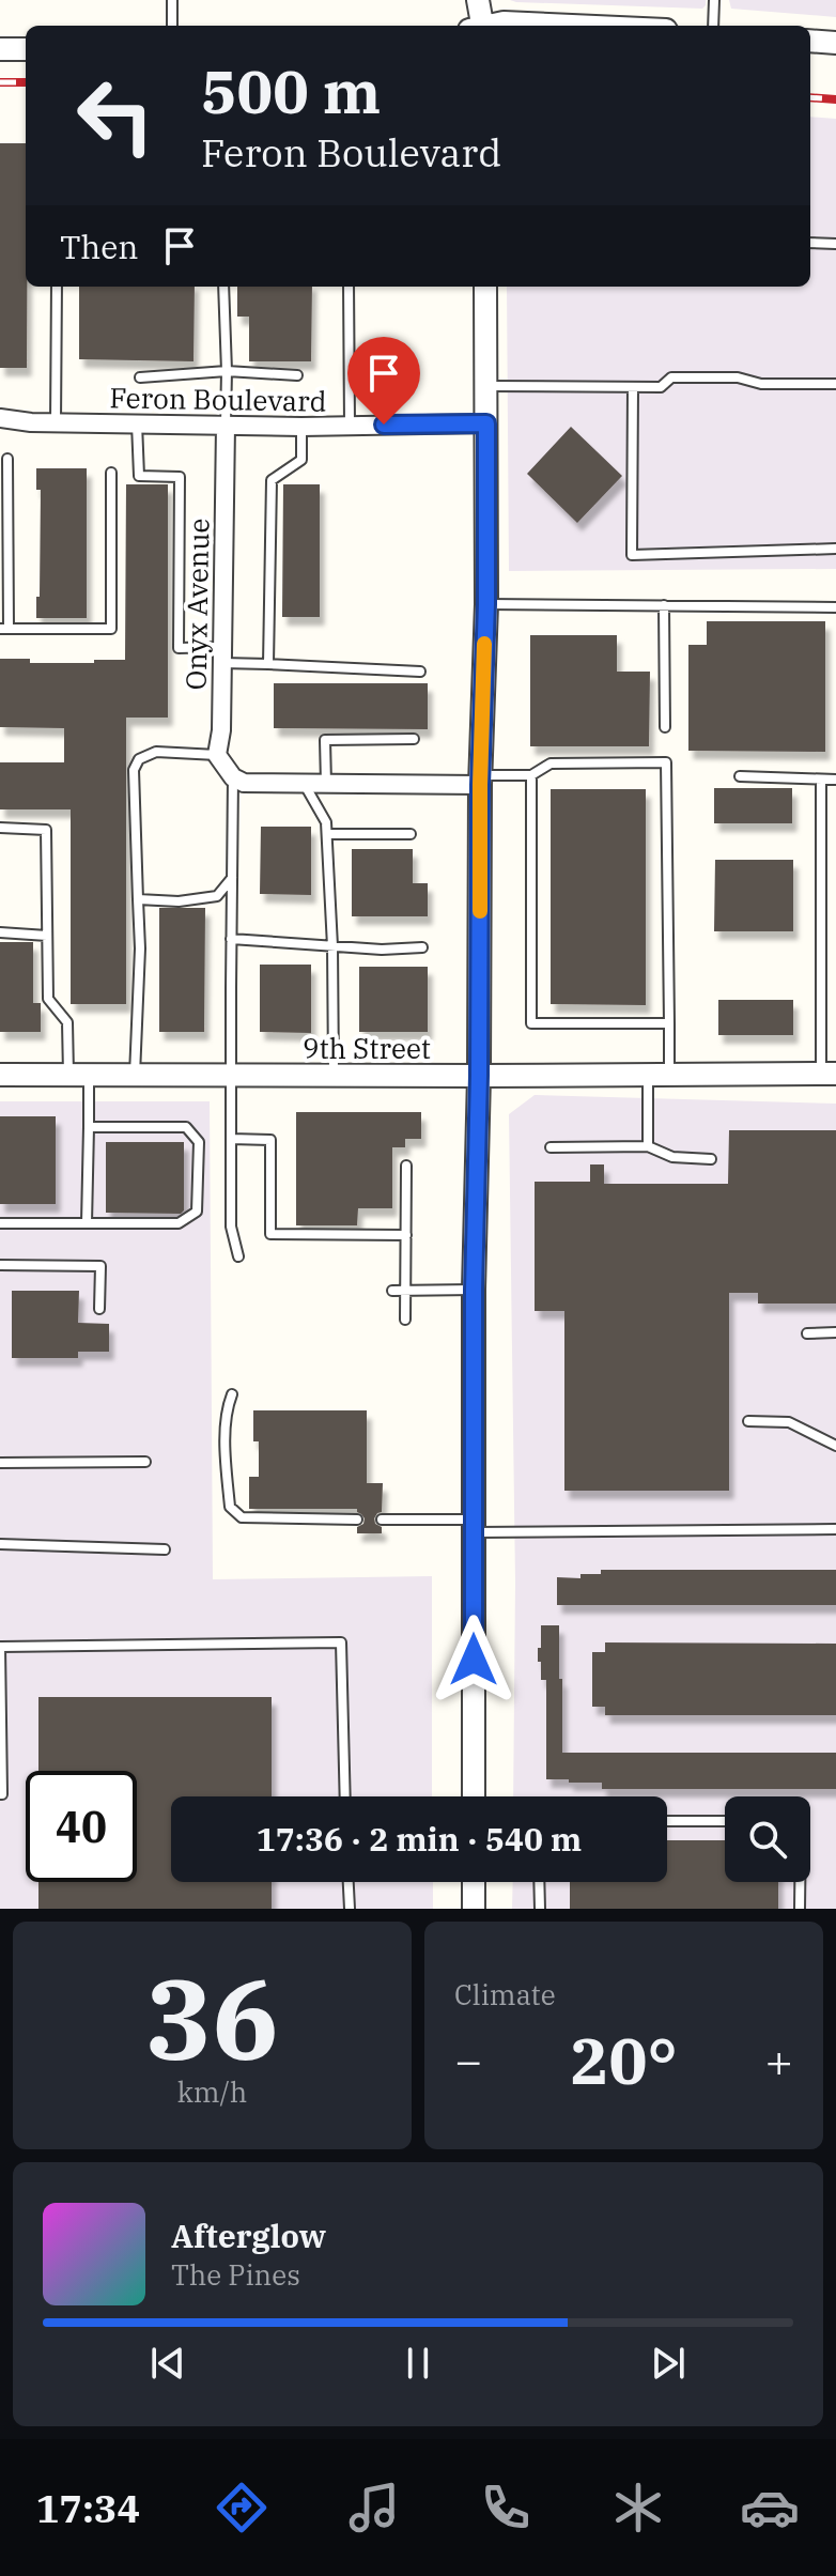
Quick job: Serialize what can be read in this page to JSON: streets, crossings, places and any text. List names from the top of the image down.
{
  "streets": {
    "street": ["Feron Boulevard", "Onyx Avenue", "9th Street"]
  },
  "crossings": [
    ["Feron Boulevard", "Onyx Avenue"]
  ],
  "page": {
    "turn": ["500 m", "Feron Boulevard"],
    "then": "Then",
    "limit": "40",
    "trip": "17:36 · 2 min · 540 m",
    "tile": [
      ["36", "km/h"],
      "Climate"
    ],
    "heat": ["−", "20°", "+"],
    "song": ["Afterglow", "The Pines"],
    "tabs": "17:34"
  }
}
